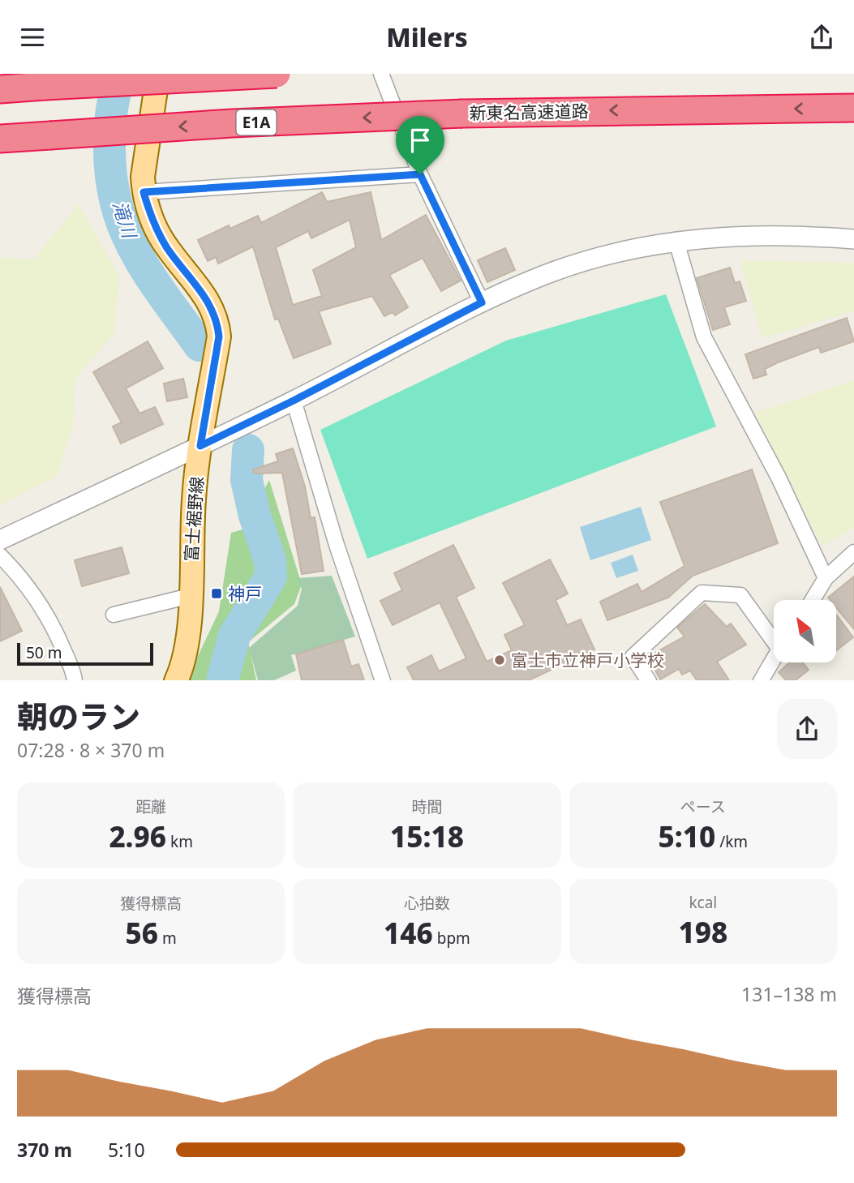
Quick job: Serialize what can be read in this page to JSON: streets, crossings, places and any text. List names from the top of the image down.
{
  "streets": {
    "highway": ["新東名高速道路", "E1A"],
    "main road": ["富士裾野線"]
  },
  "water": ["滝川"],
  "places": {
    "transit": ["神戸"],
    "other": ["富士市立神戸小学校"]
  },
  "scale_bar": "50 m",
  "north": "top left",
  "page": {
    "header": "Milers",
    "scale": "50 m",
    "heading": ["朝のラン", "07:28 · 8 × 370 m"],
    "stats": [
      ["距離", "2.96 km"],
      ["時間", "15:18"],
      ["ペース", "5:10 /km"],
      ["獲得標高", "56 m"],
      ["心拍数", "146 bpm"],
      ["kcal", "198"]
    ],
    "chart": ["獲得標高", "131–138 m"],
    "list": [
      {
        "name": "370 m",
        "note": "5:10"
      }
    ]
  }
}
